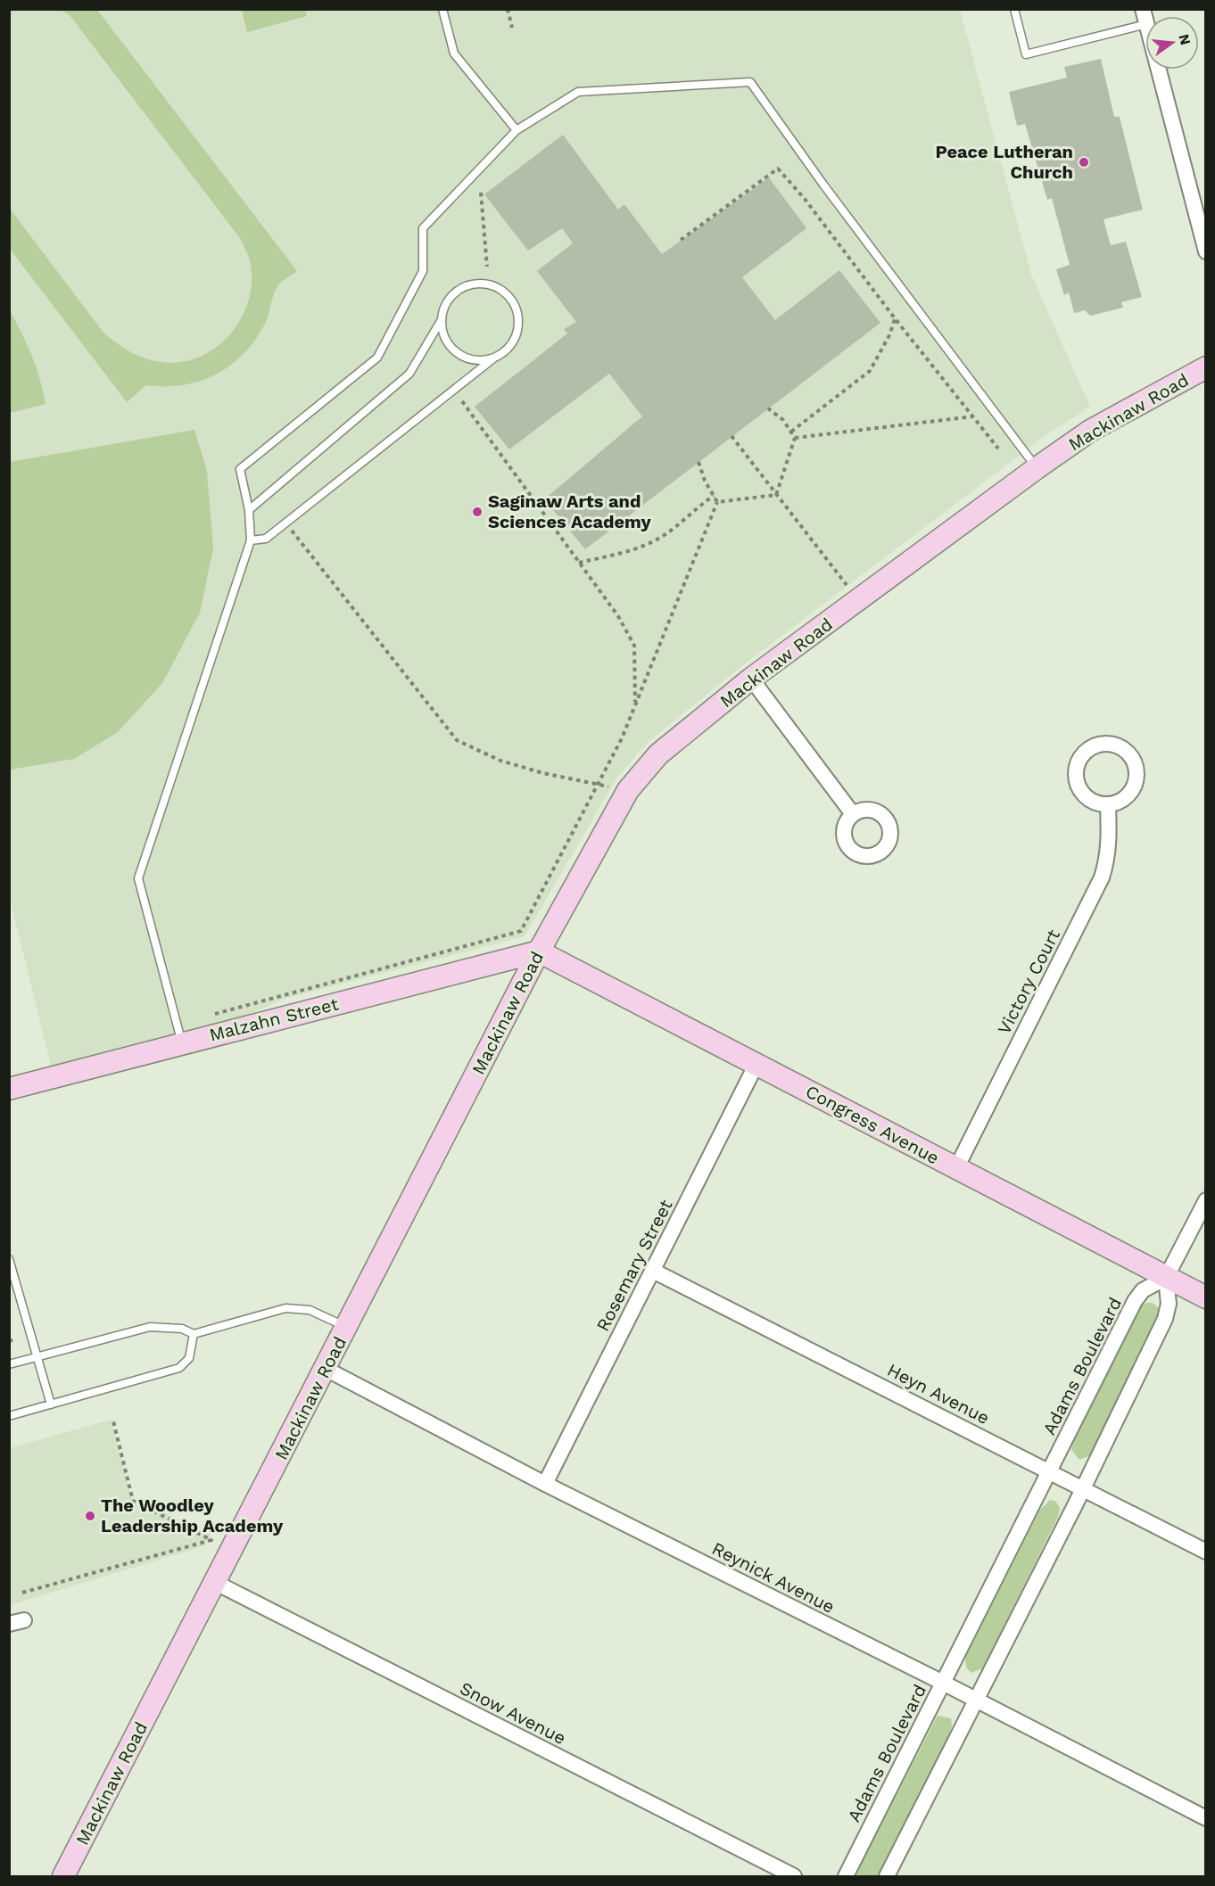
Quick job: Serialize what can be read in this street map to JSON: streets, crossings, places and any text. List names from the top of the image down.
{
  "streets": {
    "street": [
      "Mackinaw Road",
      "Victory Court",
      "Malzahn Street",
      "Congress Avenue",
      "Rosemary Street",
      "Adams Boulevard",
      "Heyn Avenue",
      "Reynick Avenue",
      "Snow Avenue"
    ]
  },
  "crossings": [
    ["Mackinaw Road", "Malzahn Street"],
    ["Mackinaw Road", "Congress Avenue"],
    ["Mackinaw Road", "Reynick Avenue"],
    ["Mackinaw Road", "Snow Avenue"],
    ["Victory Court", "Congress Avenue"],
    ["Malzahn Street", "Congress Avenue"],
    ["Congress Avenue", "Rosemary Street"],
    ["Congress Avenue", "Adams Boulevard"],
    ["Rosemary Street", "Heyn Avenue"],
    ["Rosemary Street", "Reynick Avenue"],
    ["Adams Boulevard", "Heyn Avenue"],
    ["Adams Boulevard", "Reynick Avenue"]
  ],
  "places": ["Peace Lutheran Church", "Saginaw Arts and Sciences Academy", "The Woodley Leadership Academy"],
  "north": "right"
}
